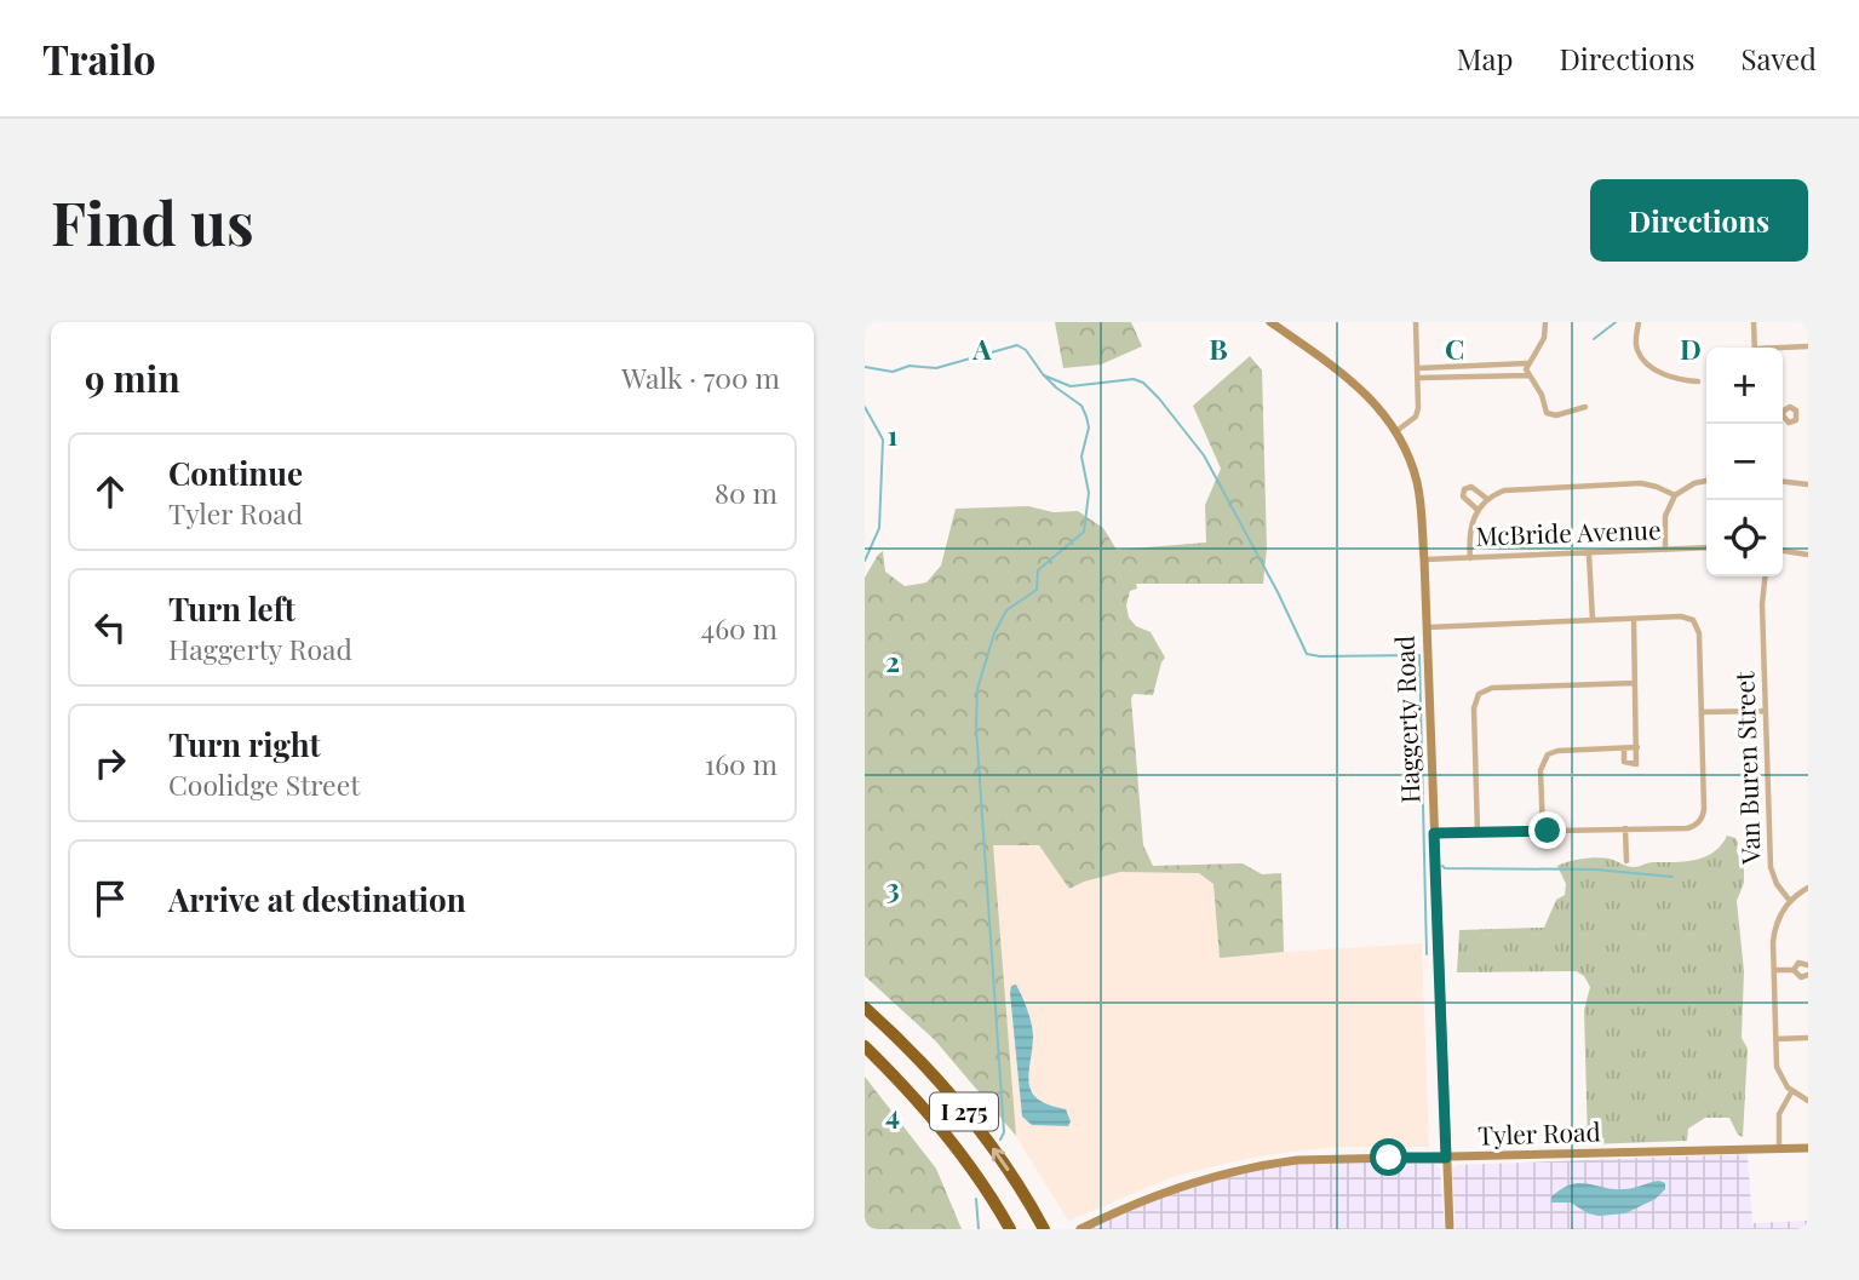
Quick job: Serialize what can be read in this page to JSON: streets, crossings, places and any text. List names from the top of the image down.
{
  "streets": {
    "highway": ["I 275"],
    "main road": ["Haggerty Road", "Tyler Road"],
    "street": ["McBride Avenue", "Van Buren Street"]
  },
  "crossings": [
    ["McBride Avenue", "Haggerty Road"],
    ["Haggerty Road", "Tyler Road"]
  ],
  "page": {
    "header": "Trailo",
    "nav": ["Map", "Directions", "Saved"],
    "buttons": "Directions",
    "title": "Find us",
    "heading": ["9 min", "Walk · 700 m"],
    "map_buttons": ["+", "−"],
    "list": [
      ["Continue", "Tyler Road", "80 m"],
      ["Turn left", "Haggerty Road", "460 m"],
      ["Turn right", "Coolidge Street", "160 m"],
      "Arrive at destination"
    ]
  },
  "grid": {
    "columns": [
      "A",
      "B",
      "C",
      "D"
    ],
    "rows": [
      "1",
      "2",
      "3",
      "4"
    ]
  }
}
